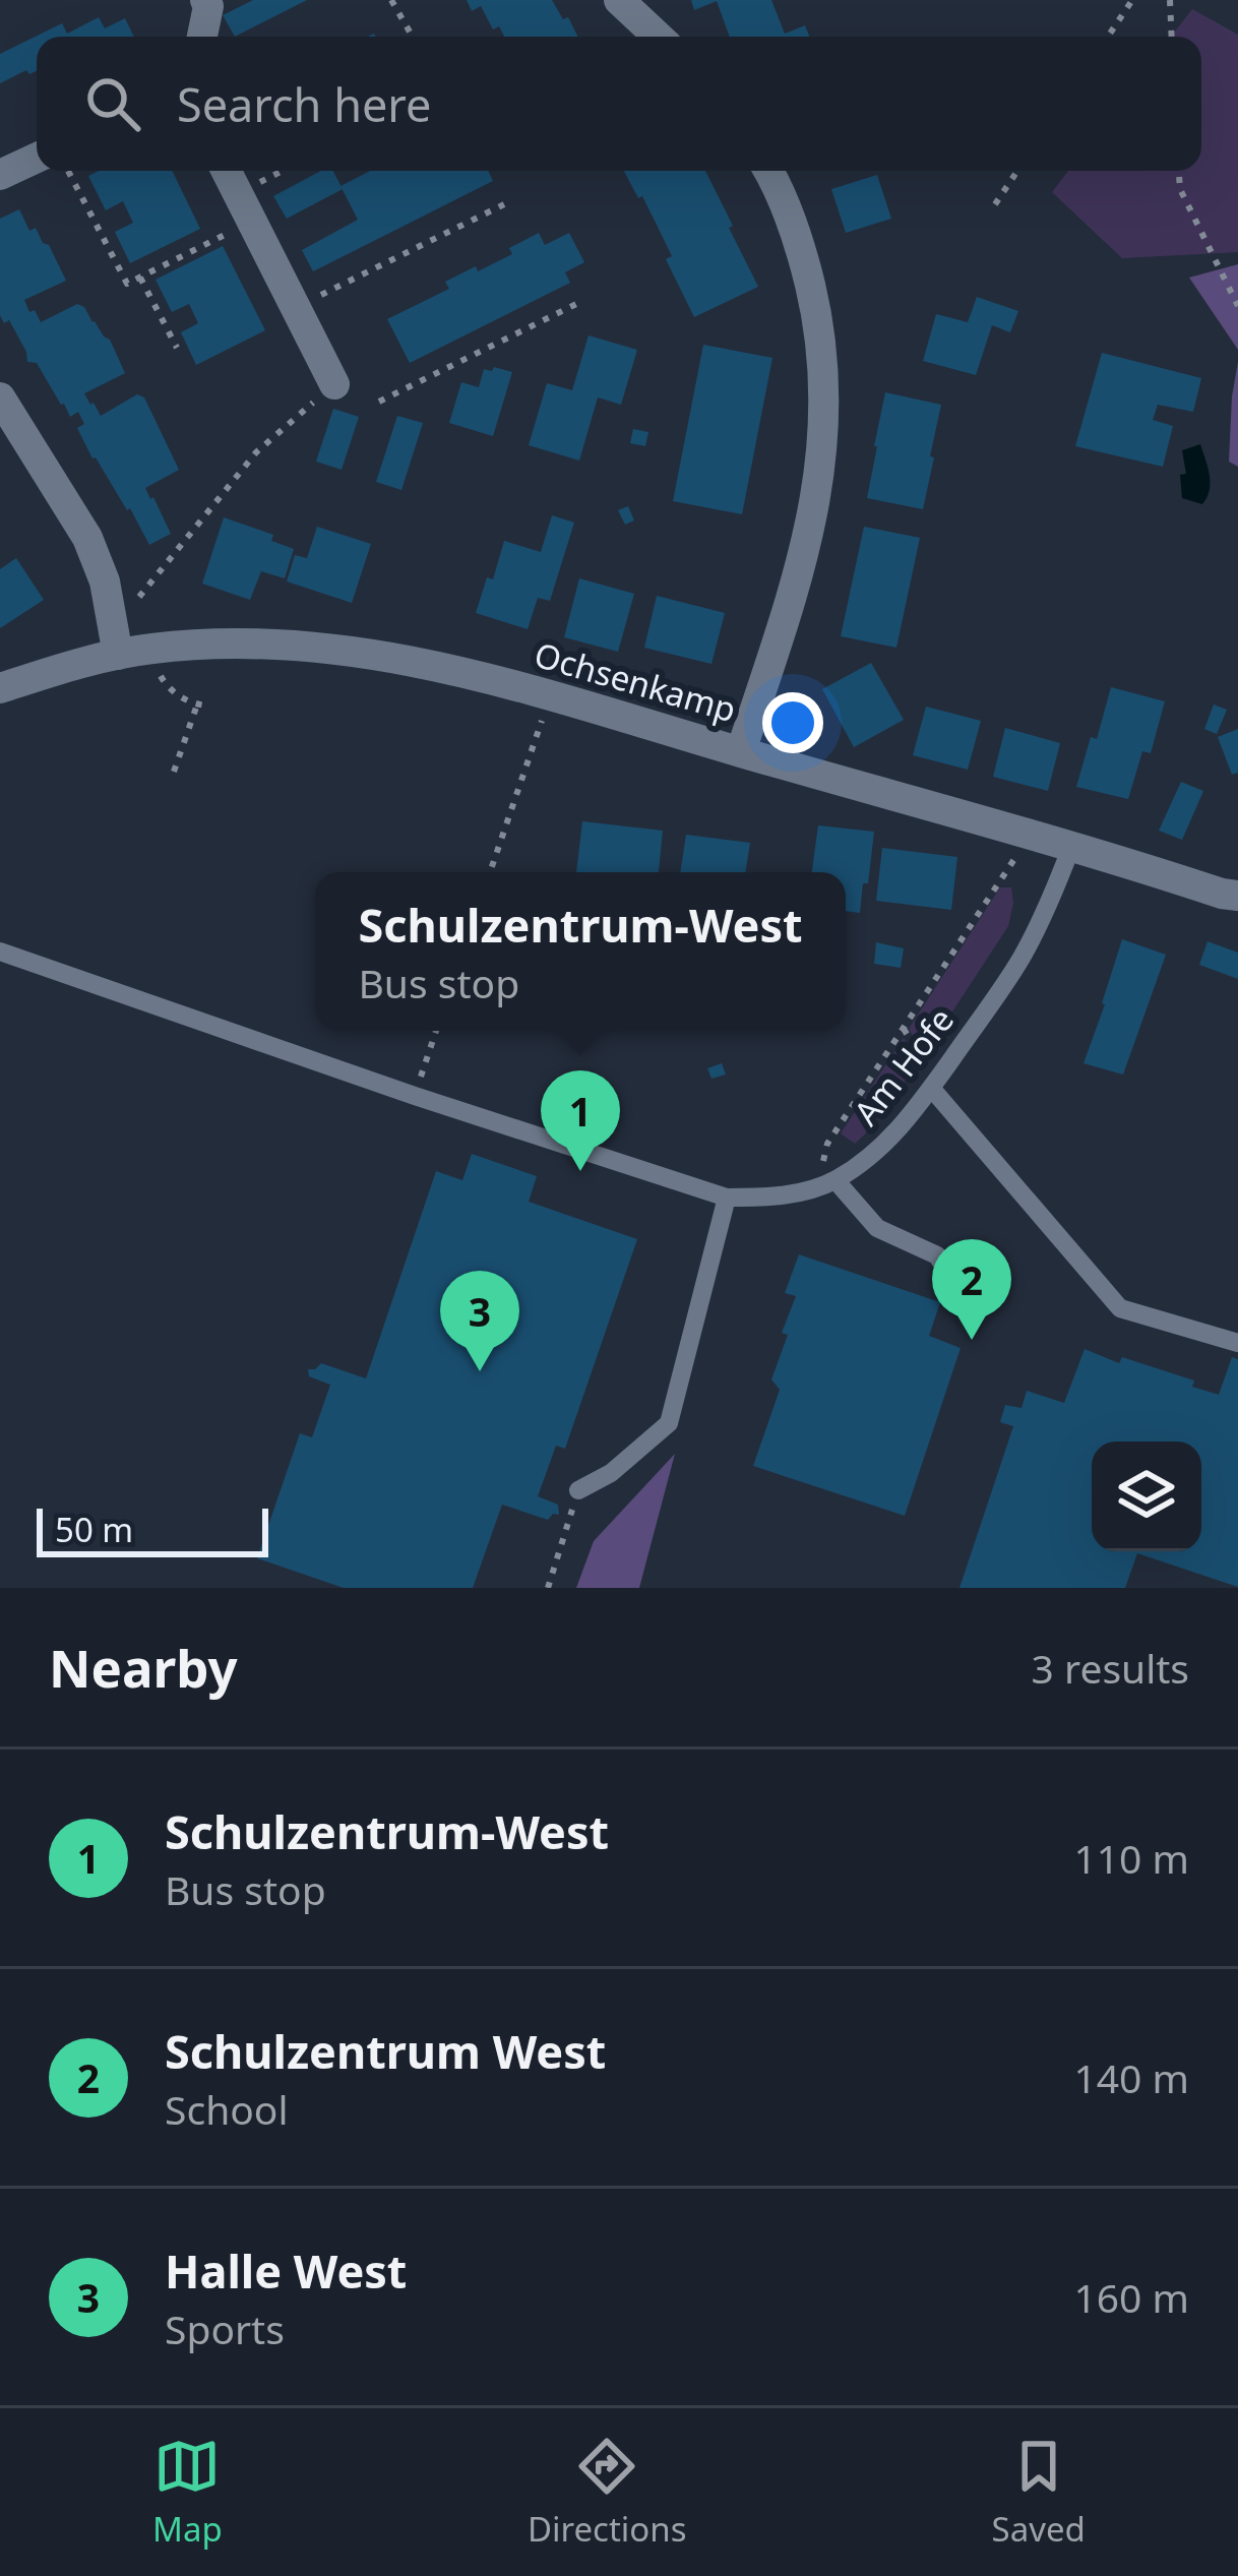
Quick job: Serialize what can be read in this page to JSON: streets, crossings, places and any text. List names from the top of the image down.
{
  "streets": {
    "street": ["Ochsenkamp"],
    "lane": ["Am Hofe"]
  },
  "crossings": [
    ["Ochsenkamp", "Am Hofe"]
  ],
  "scale_bar": "50 m",
  "page": {
    "search": "Search here",
    "popup": ["Schulzentrum-West", "Bus stop"],
    "pins": ["1", "2", "3"],
    "scale": "50 m",
    "heading": ["Nearby", "3 results"],
    "list": [
      {
        "mark": "1",
        "name": "Schulzentrum-West",
        "note": "Bus stop",
        "value": "110 m"
      },
      {
        "mark": "2",
        "name": "Schulzentrum West",
        "note": "School",
        "value": "140 m"
      },
      {
        "mark": "3",
        "name": "Halle West",
        "note": "Sports",
        "value": "160 m"
      }
    ],
    "nav": ["Map", "Directions", "Saved"]
  }
}
